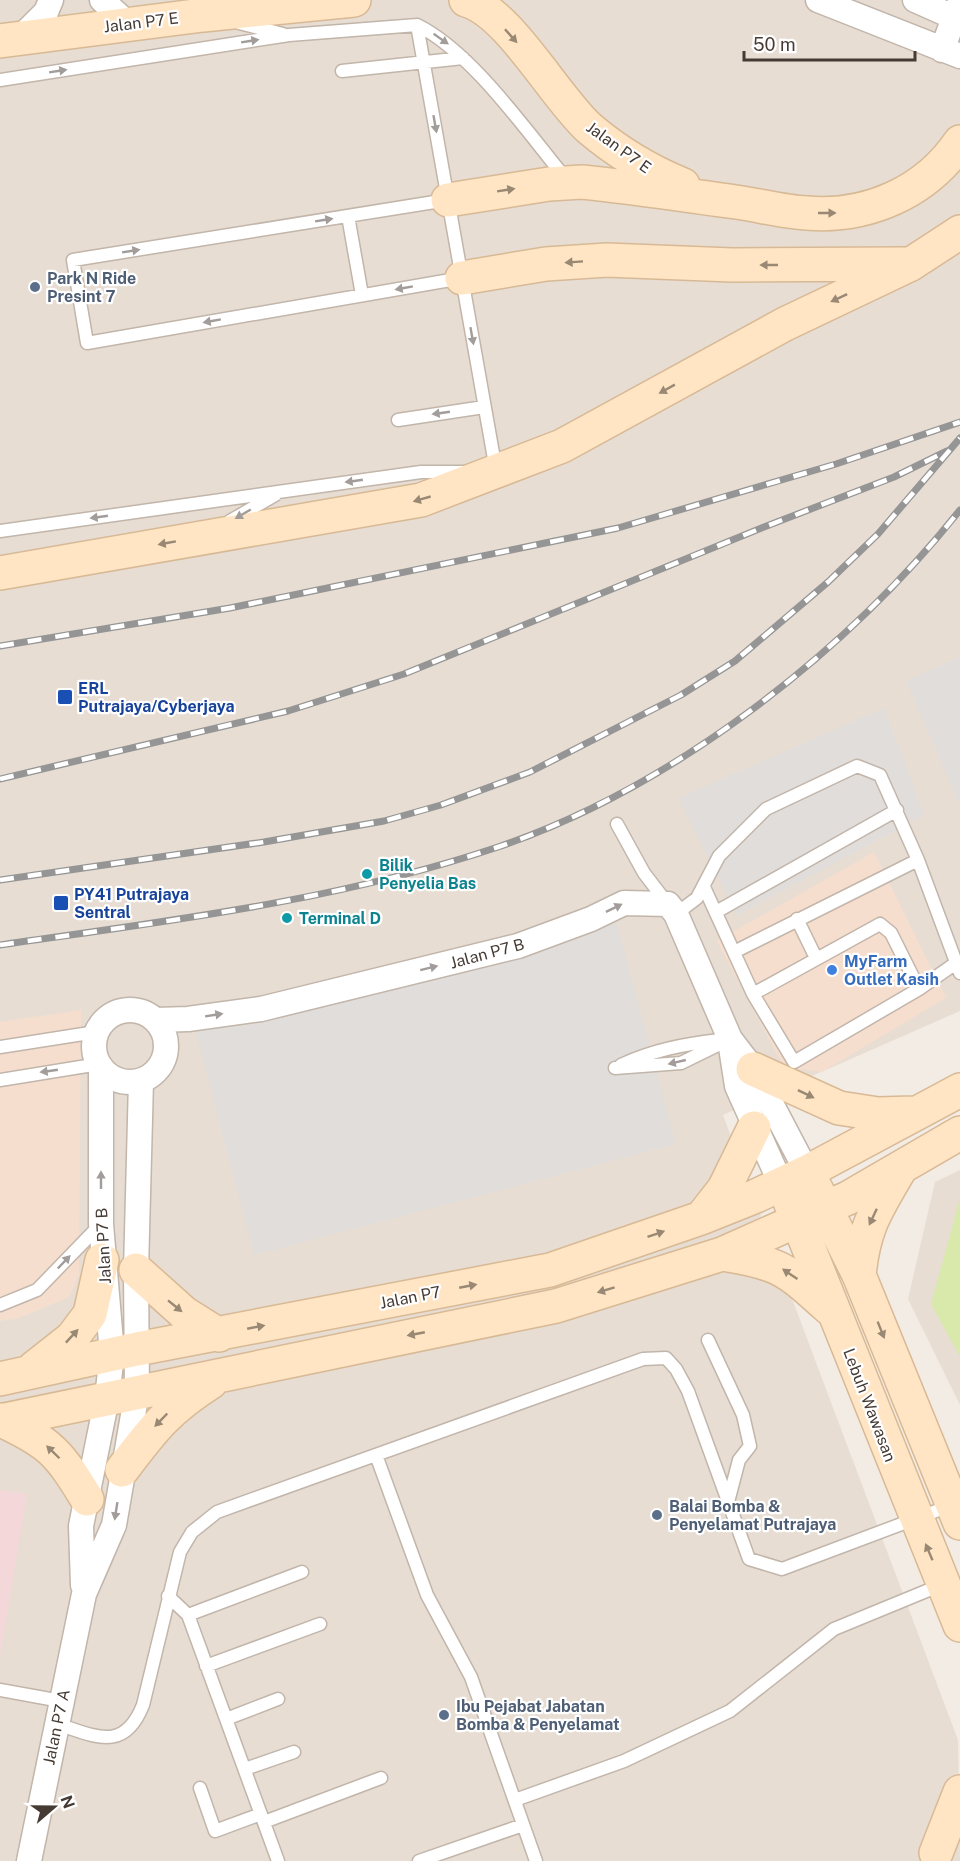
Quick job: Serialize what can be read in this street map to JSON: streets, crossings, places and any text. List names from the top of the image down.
{
  "streets": {
    "main road": ["Jalan P7 E", "Jalan P7", "Lebuh Wawasan"],
    "street": ["Jalan P7 B", "Jalan P7 A"]
  },
  "crossings": [
    ["Jalan P7 B", "Jalan P7"],
    ["Jalan P7", "Lebuh Wawasan"]
  ],
  "one_way": ["Jalan P7 E", "Jalan P7 B"],
  "places": {
    "other": [
      "Park N Ride Presint 7",
      "Bilik Penyelia Bas",
      "Terminal D",
      "MyFarm Outlet Kasih",
      "Balai Bomba & Penyelamat Putrajaya",
      "Ibu Pejabat Jabatan Bomba & Penyelamat"
    ],
    "transit": ["ERL Putrajaya/Cyberjaya", "PY41 Putrajaya Sentral"]
  },
  "scale_bar": "50 m",
  "north": "right"
}
